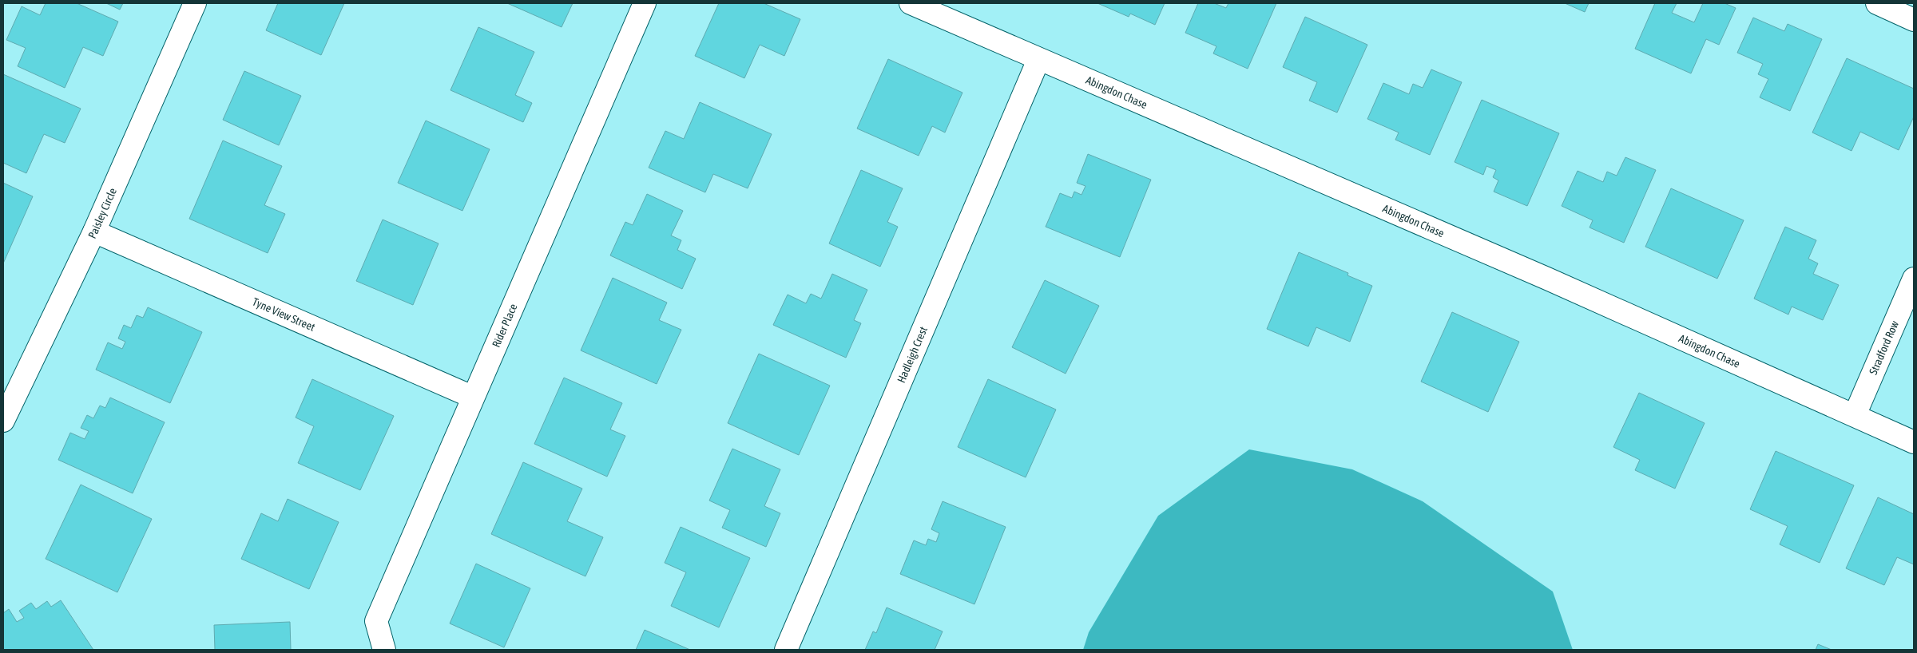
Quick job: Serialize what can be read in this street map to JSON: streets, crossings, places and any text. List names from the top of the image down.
{
  "streets": {
    "street": [
      "Abingdon Chase",
      "Paisley Circle",
      "Tyne View Street",
      "Rider Place",
      "Stradford Row",
      "Hadleigh Crest"
    ]
  },
  "crossings": [
    ["Abingdon Chase", "Stradford Row"],
    ["Abingdon Chase", "Hadleigh Crest"],
    ["Paisley Circle", "Tyne View Street"],
    ["Tyne View Street", "Rider Place"]
  ]
}
